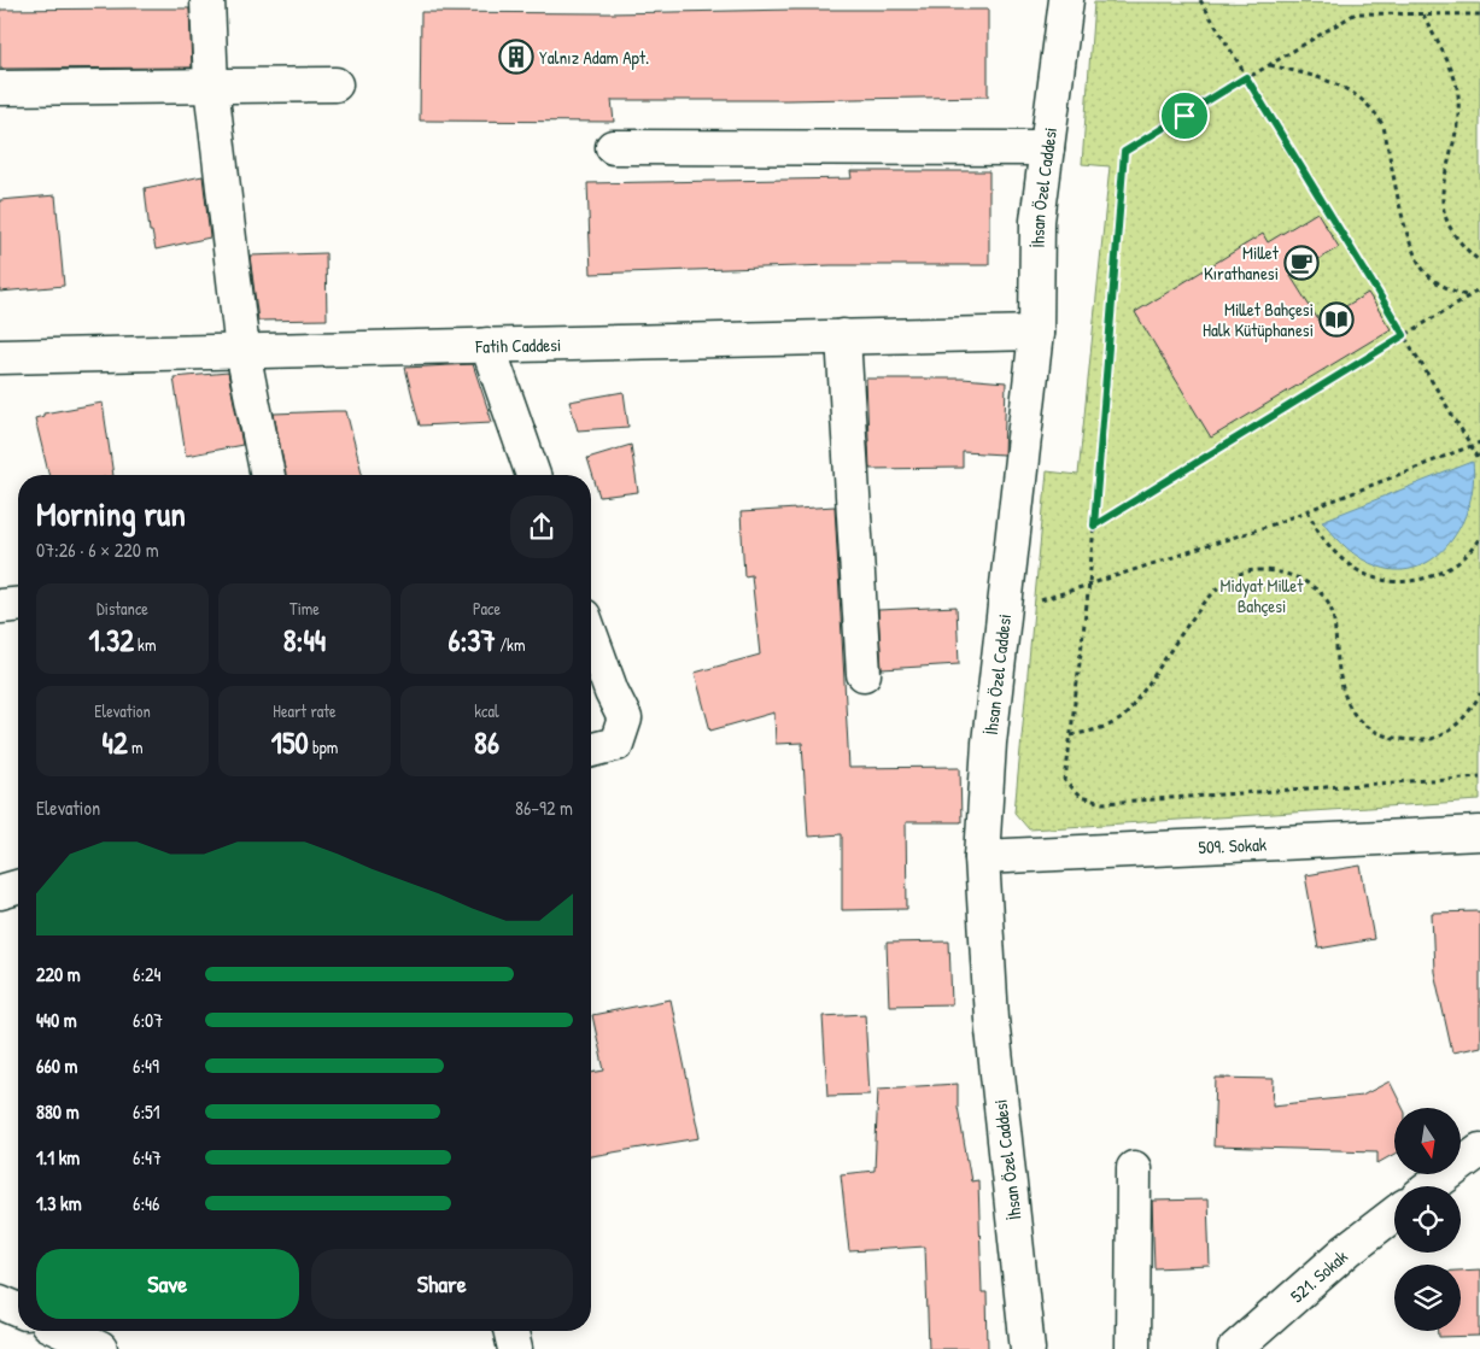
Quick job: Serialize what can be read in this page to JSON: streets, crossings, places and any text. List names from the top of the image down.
{
  "streets": {
    "street": [
      "İhsan Özel Caddesi",
      "Fatih Caddesi",
      "509. Sokak",
      "521. Sokak"
    ]
  },
  "crossings": [
    ["İhsan Özel Caddesi", "Fatih Caddesi"],
    ["İhsan Özel Caddesi", "509. Sokak"]
  ],
  "parks": ["Midyat Millet Bahçesi"],
  "places": {
    "building": ["Yalnız Adam Apt."],
    "cafe": ["Millet Kırathanesi"],
    "library": ["Millet Bahçesi Halk Kütüphanesi"]
  },
  "north": "bottom",
  "page": {
    "heading": ["Morning run", "07:26 · 6 × 220 m"],
    "stats": [
      ["Distance", "1.32 km"],
      ["Time", "8:44"],
      ["Pace", "6:37 /km"],
      ["Elevation", "42 m"],
      ["Heart rate", "150 bpm"],
      ["kcal", "86"]
    ],
    "chart": ["Elevation", "86–92 m"],
    "list": [
      {
        "name": "220 m",
        "note": "6:24"
      },
      {
        "name": "440 m",
        "note": "6:07"
      },
      {
        "name": "660 m",
        "note": "6:49"
      },
      {
        "name": "880 m",
        "note": "6:51"
      },
      {
        "name": "1.1 km",
        "note": "6:47"
      },
      {
        "name": "1.3 km",
        "note": "6:46"
      }
    ],
    "buttons": ["Save", "Share"]
  }
}
